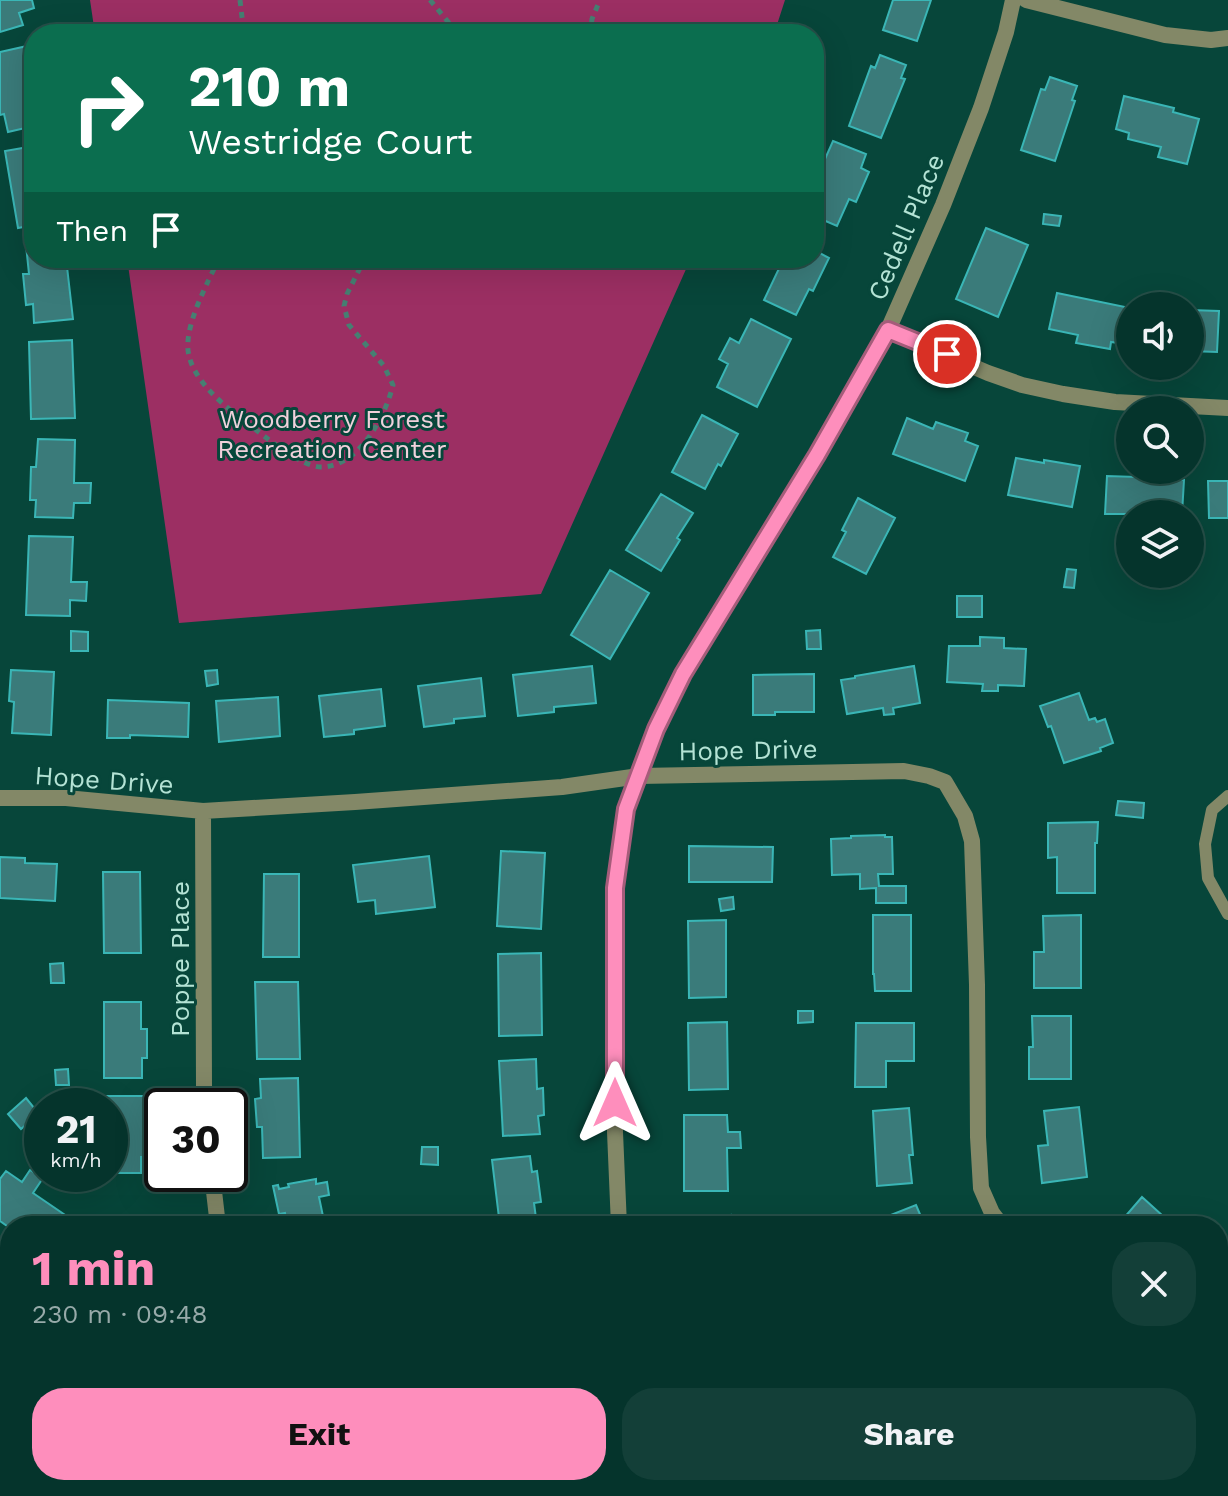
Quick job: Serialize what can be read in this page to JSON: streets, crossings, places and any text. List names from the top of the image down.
{
  "streets": {
    "street": ["Cedell Place", "Hope Drive", "Poppe Place"]
  },
  "crossings": [
    ["Cedell Place", "Hope Drive"],
    ["Hope Drive", "Poppe Place"]
  ],
  "parks": ["Woodberry Forest Recreation Center"],
  "page": {
    "turn": ["210 m", "Westridge Court"],
    "then": "Then",
    "speed": "21 km/h",
    "limit": "30",
    "heading": ["1 min", "230 m · 09:48"],
    "buttons": ["Exit", "Share"]
  }
}
